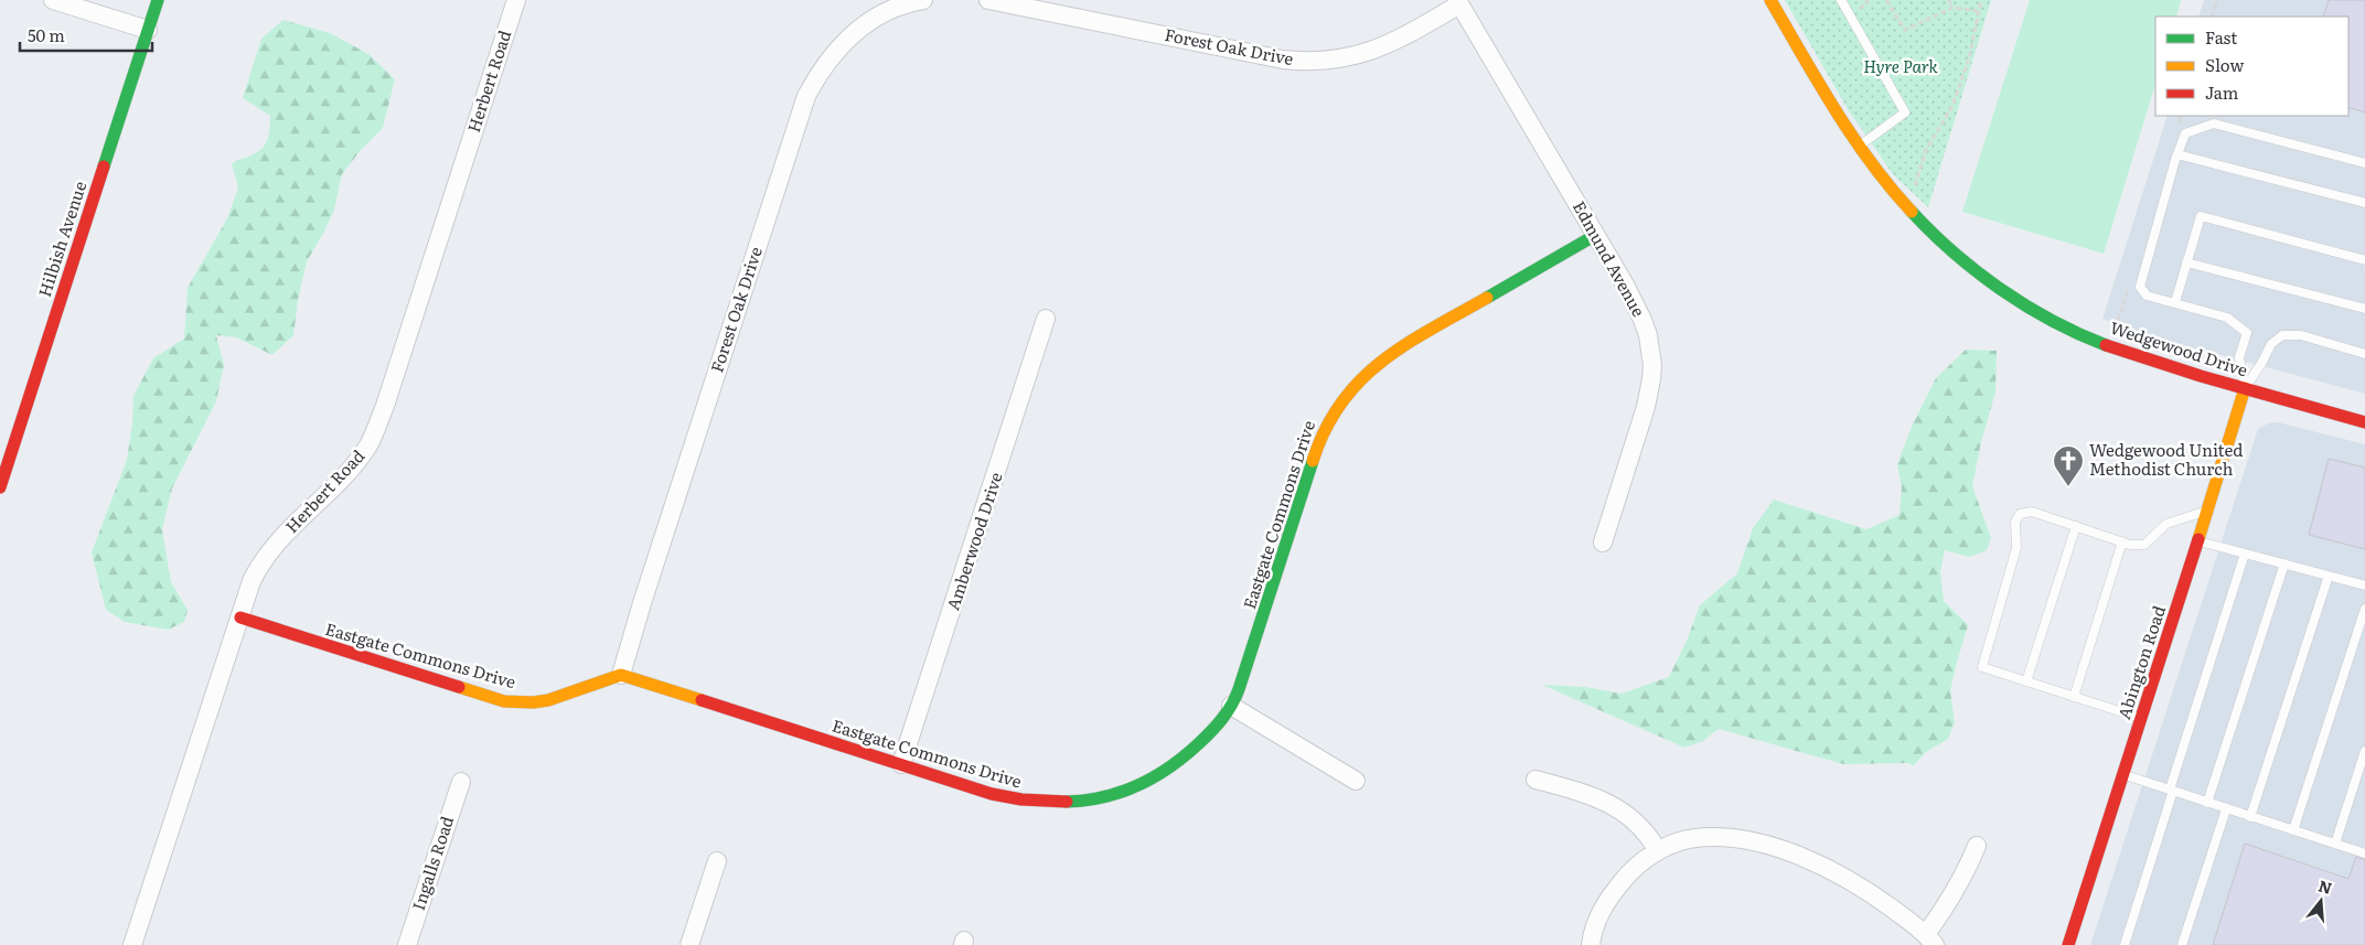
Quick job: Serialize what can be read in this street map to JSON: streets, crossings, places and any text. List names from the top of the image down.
{
  "streets": {
    "street": [
      "Forest Oak Drive",
      "Herbert Road",
      "Hilbish Avenue",
      "Edmund Avenue",
      "Wedgewood Drive",
      "Eastgate Commons Drive",
      "Amberwood Drive",
      "Abington Road",
      "Ingalls Road"
    ]
  },
  "crossings": [
    ["Forest Oak Drive", "Edmund Avenue"],
    ["Forest Oak Drive", "Eastgate Commons Drive"],
    ["Herbert Road", "Eastgate Commons Drive"],
    ["Edmund Avenue", "Eastgate Commons Drive"],
    ["Wedgewood Drive", "Abington Road"],
    ["Eastgate Commons Drive", "Amberwood Drive"]
  ],
  "parks": ["Hyre Park"],
  "places": {
    "church": ["Wedgewood United Methodist Church"]
  },
  "legend": ["Fast", "Slow", "Jam"],
  "scale_bar": "50 m",
  "north": "top"
}
